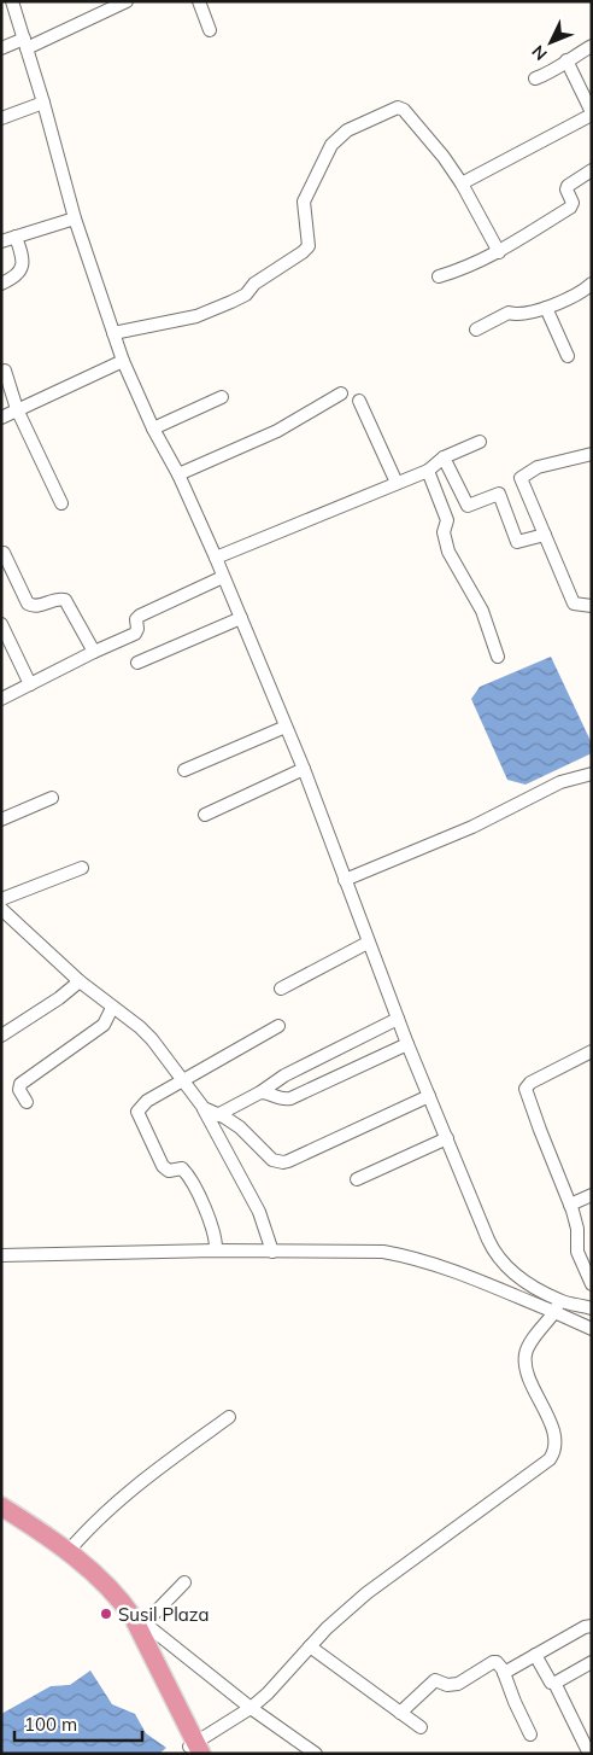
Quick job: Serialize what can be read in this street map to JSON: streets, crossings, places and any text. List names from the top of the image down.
{
  "places": ["Susil Plaza"],
  "scale_bar": "100 m",
  "north": "bottom left"
}
